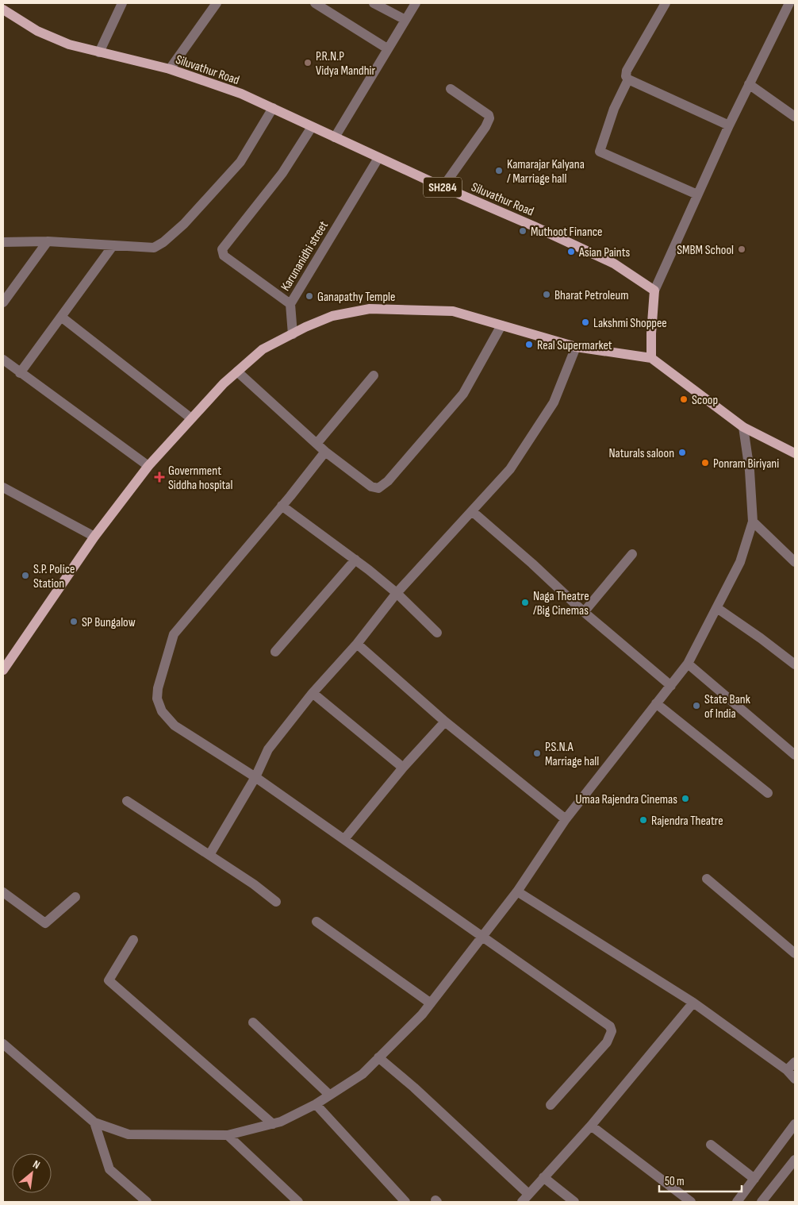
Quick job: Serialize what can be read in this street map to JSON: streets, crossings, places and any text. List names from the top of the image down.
{
  "streets": {
    "main road": ["Siluvathur Road", "SH284"],
    "street": ["Karunanidhi street"]
  },
  "crossings": [
    ["Siluvathur Road", "Karunanidhi street"]
  ],
  "places": {
    "other": [
      "P.R.N.P Vidya Mandhir",
      "Kamarajar Kalyana / Marriage hall",
      "Muthoot Finance",
      "SMBM School",
      "Asian Paints",
      "Bharat Petroleum",
      "Ganapathy Temple",
      "Lakshmi Shoppee",
      "Real Supermarket",
      "Scoop",
      "Naturals saloon",
      "Ponram Biriyani",
      "S.P. Police Station",
      "Naga Theatre /Big Cinemas",
      "SP Bungalow",
      "State Bank of India",
      "P.S.N.A Marriage hall",
      "Umaa Rajendra Cinemas",
      "Rajendra Theatre"
    ],
    "health": ["Government Siddha hospital"]
  },
  "scale_bar": "50 m",
  "north": "top right"
}
